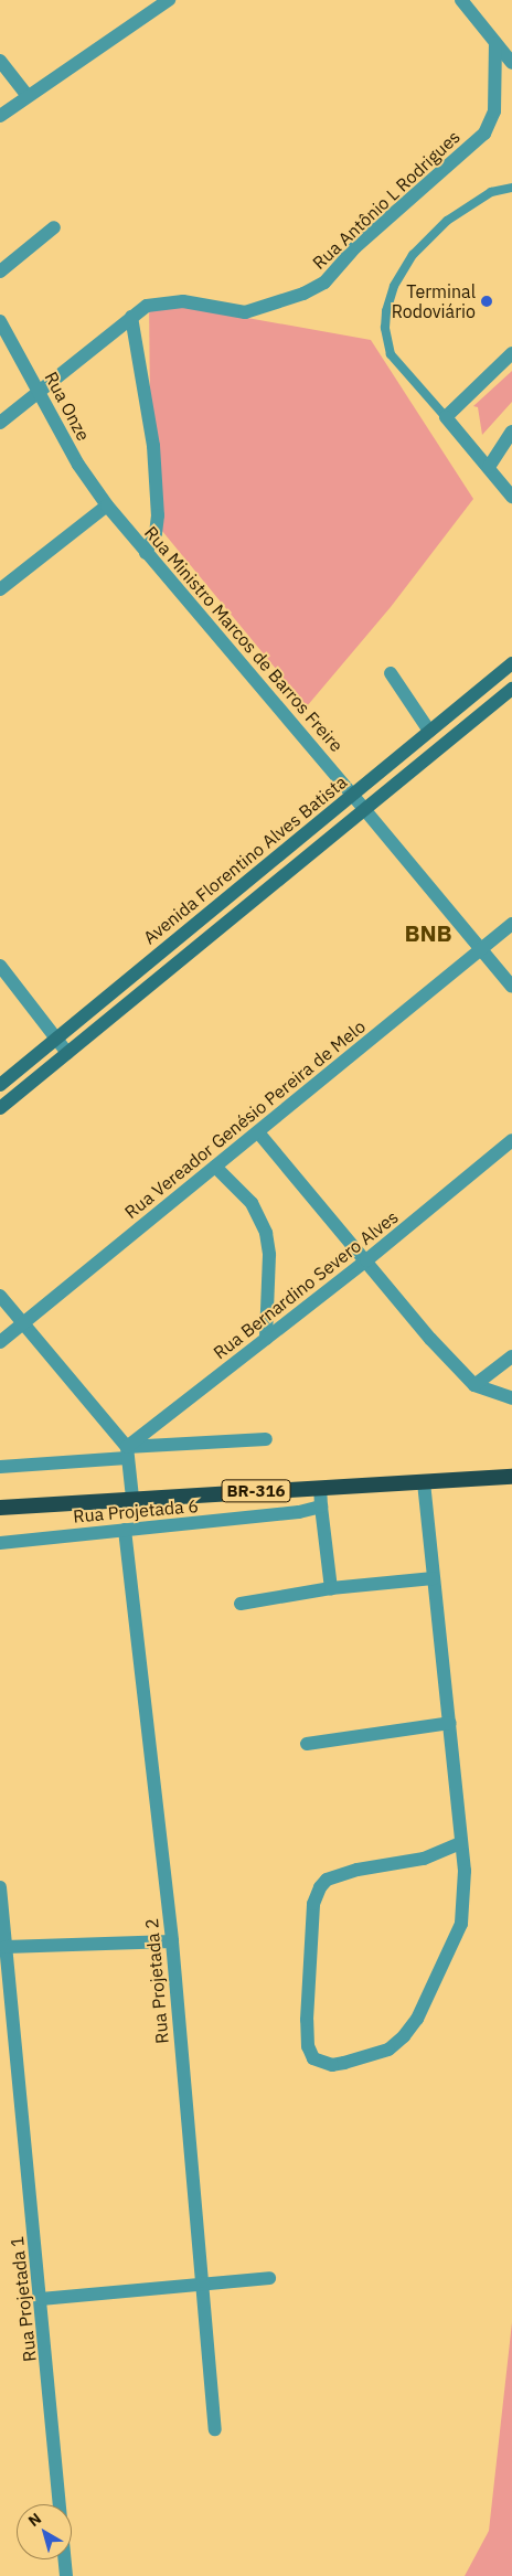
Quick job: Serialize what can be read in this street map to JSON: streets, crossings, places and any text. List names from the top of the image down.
{
  "streets": {
    "highway": ["BR-316"],
    "main road": ["Avenida Florentino Alves Batista"],
    "street": [
      "Rua Antônio L Rodrigues",
      "Rua Onze",
      "Rua Ministro Marcos de Barros Freire",
      "Rua Vereador Genésio Pereira de Melo",
      "Rua Bernardino Severo Alves",
      "Rua Projetada 6",
      "Rua Projetada 2",
      "Rua Projetada 1"
    ]
  },
  "crossings": [
    ["Rua Antônio L Rodrigues", "Rua Onze"],
    ["Rua Onze", "Rua Ministro Marcos de Barros Freire"],
    ["Rua Ministro Marcos de Barros Freire", "Avenida Florentino Alves Batista"],
    ["Rua Ministro Marcos de Barros Freire", "Rua Vereador Genésio Pereira de Melo"],
    ["Rua Projetada 6", "Rua Projetada 2"]
  ],
  "districts": ["BNB"],
  "places": ["Terminal Rodoviário"],
  "north": "top left"
}
